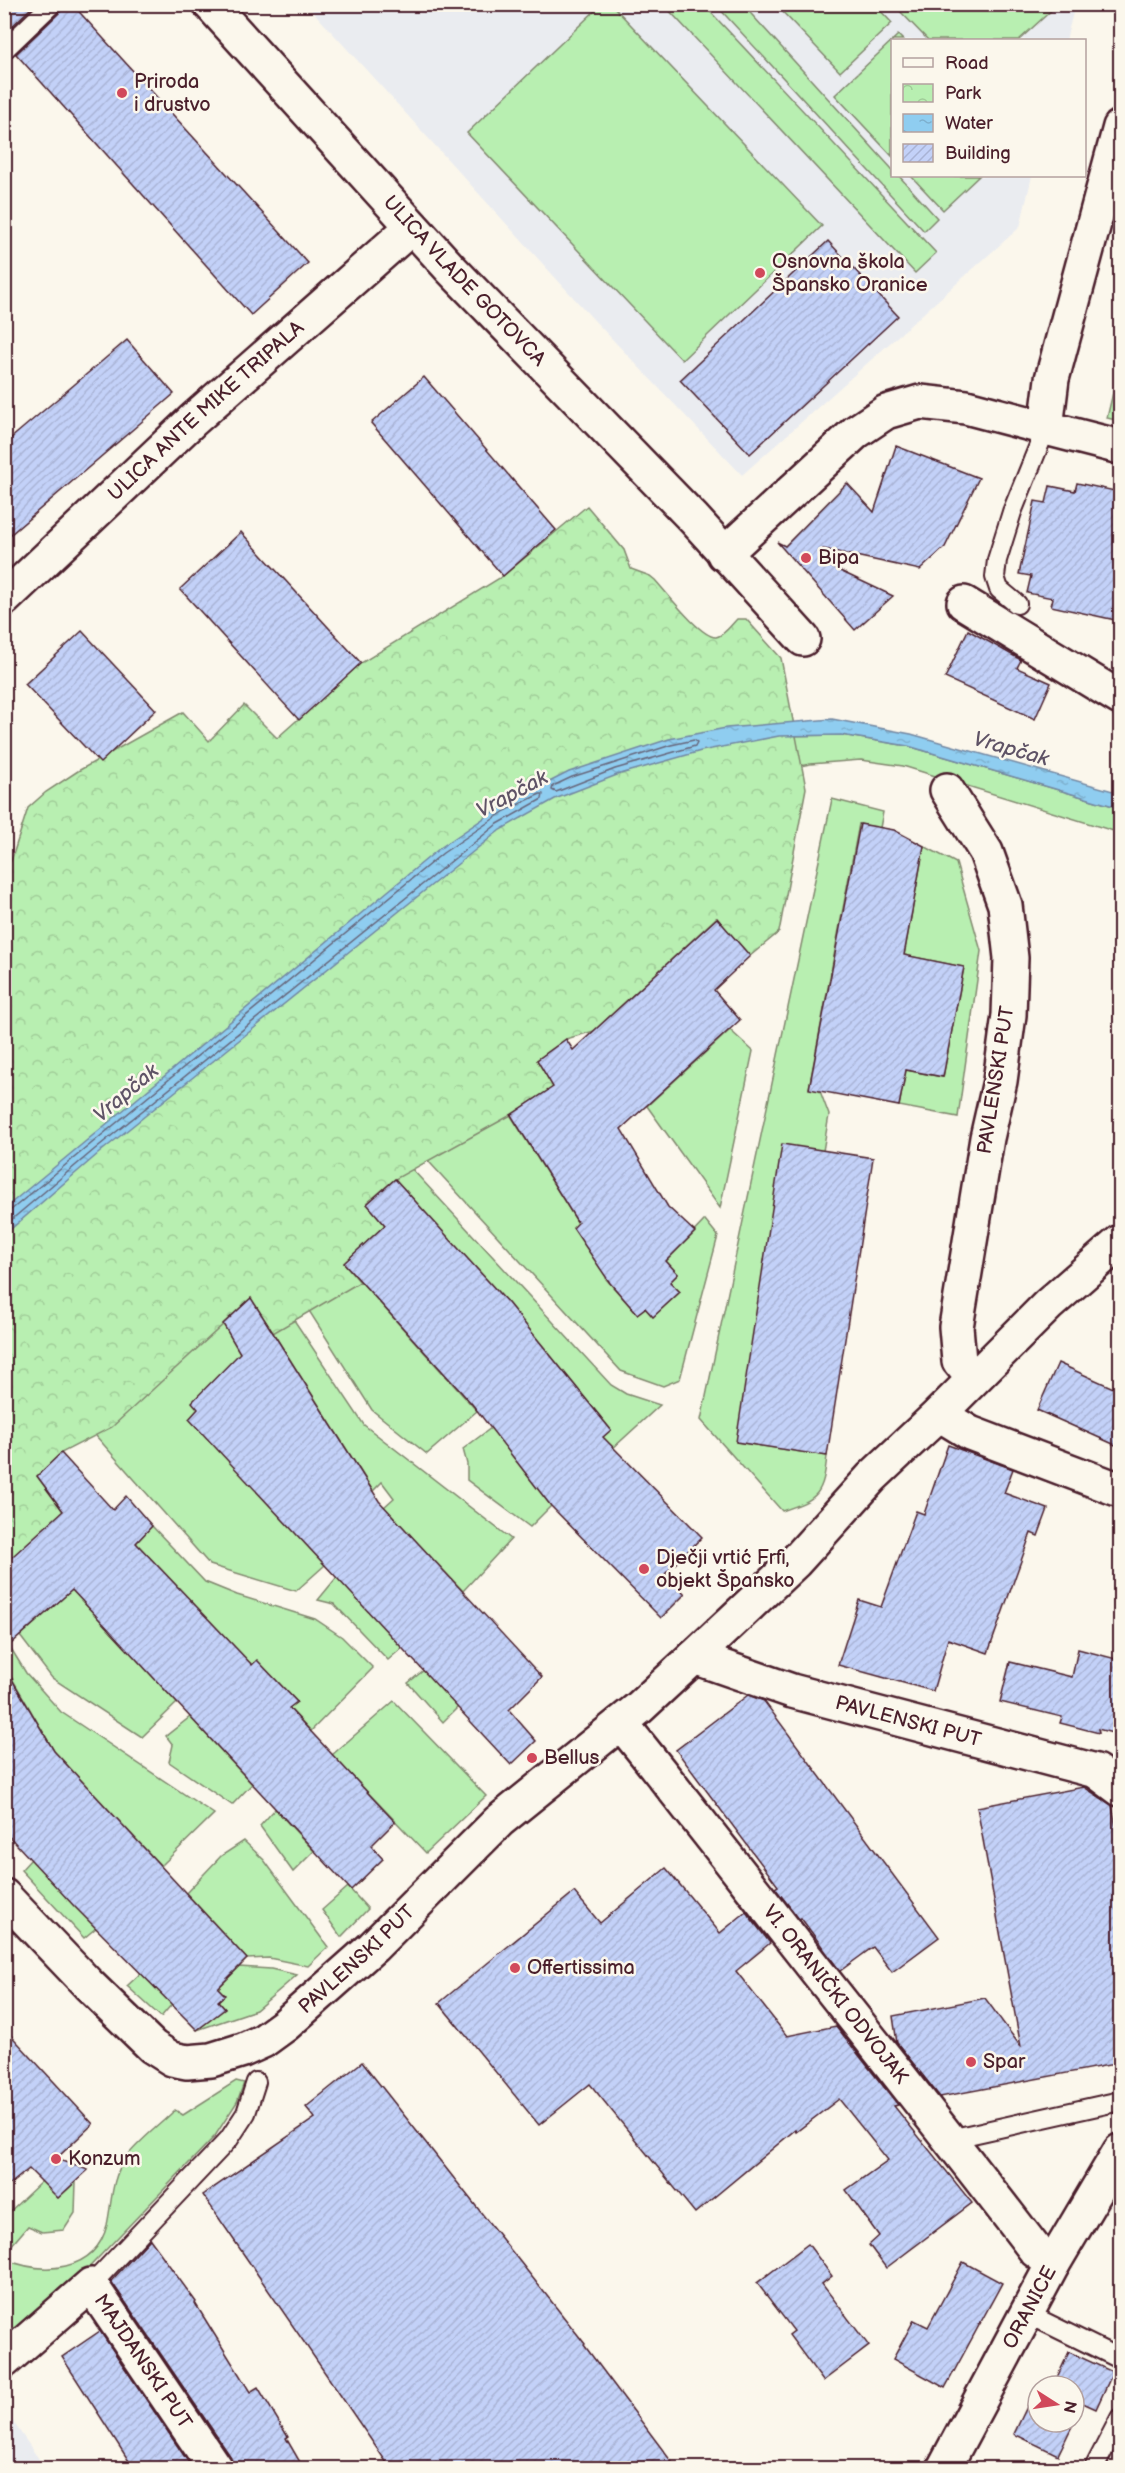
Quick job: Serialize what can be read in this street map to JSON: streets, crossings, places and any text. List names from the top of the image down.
{
  "streets": {
    "street": [
      "ULICA VLADE GOTOVCA",
      "ULICA ANTE MIKE TRIPALA",
      "PAVLENSKI PUT",
      "VI. ORANIČKI ODVOJAK",
      "ORANICE",
      "MAJDANSKI PUT"
    ]
  },
  "crossings": [
    ["ULICA VLADE GOTOVCA", "ULICA ANTE MIKE TRIPALA"],
    ["PAVLENSKI PUT", "VI. ORANIČKI ODVOJAK"],
    ["VI. ORANIČKI ODVOJAK", "ORANICE"]
  ],
  "water": ["Vrapčak"],
  "places": [
    "Priroda i drustvo",
    "Osnovna škola Špansko Oranice",
    "Bipa",
    "Dječji vrtić Frfi, objekt Špansko",
    "Bellus",
    "Offertissima",
    "Spar",
    "Konzum"
  ],
  "legend": [
    "Road",
    "Park",
    "Water",
    "Building"
  ],
  "north": "right"
}
